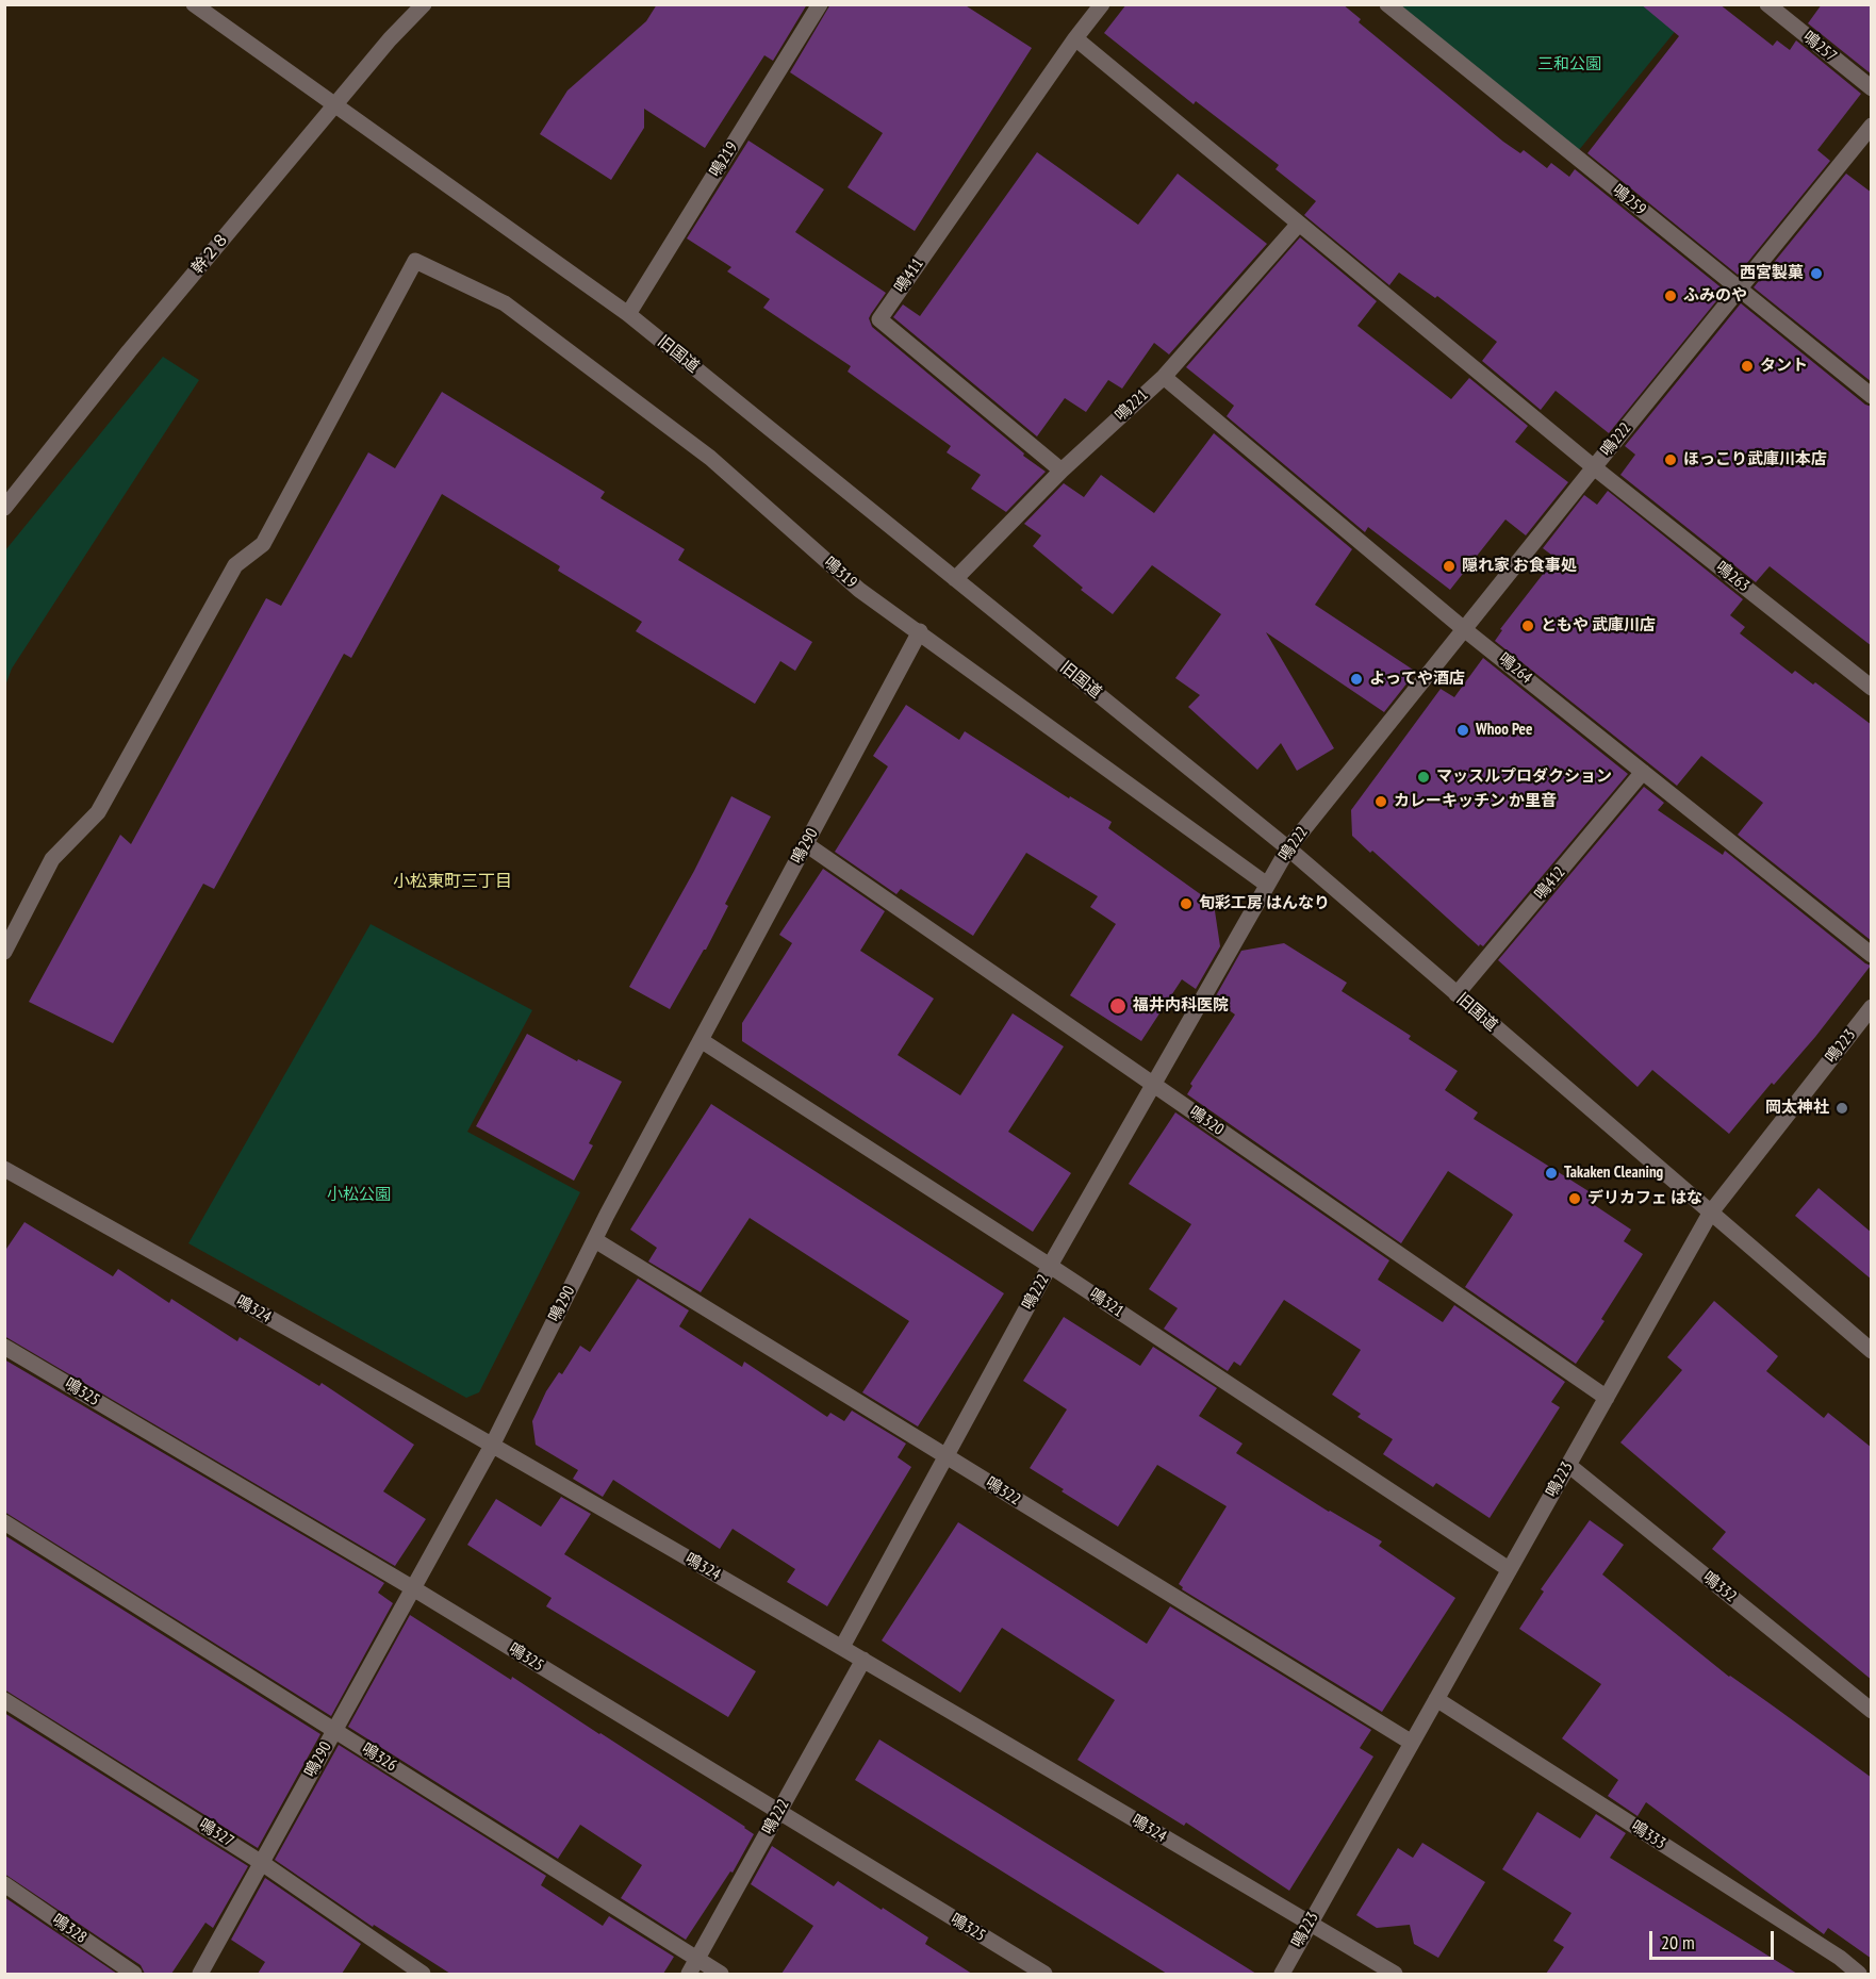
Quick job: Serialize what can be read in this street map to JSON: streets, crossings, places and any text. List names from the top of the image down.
{
  "streets": {
    "street": [
      "鳴257",
      "鳴219",
      "鳴259",
      "幹２８",
      "鳴411",
      "旧国道",
      "鳴221",
      "鳴222",
      "鳴319",
      "鳴263",
      "鳴264",
      "鳴290",
      "鳴412",
      "鳴223",
      "鳴320",
      "鳴321",
      "鳴324",
      "鳴325",
      "鳴322",
      "鳴332",
      "鳴326",
      "鳴327",
      "鳴333",
      "鳴328"
    ]
  },
  "crossings": [
    ["鳴219", "旧国道"],
    ["鳴259", "鳴222"],
    ["幹２８", "旧国道"],
    ["鳴411", "鳴221"],
    ["鳴411", "鳴263"],
    ["旧国道", "鳴221"],
    ["旧国道", "鳴222"],
    ["旧国道", "鳴412"],
    ["旧国道", "鳴223"],
    ["鳴221", "鳴263"],
    ["鳴221", "鳴264"],
    ["鳴222", "鳴319"],
    ["鳴222", "鳴263"],
    ["鳴222", "鳴264"],
    ["鳴222", "鳴320"],
    ["鳴222", "鳴321"],
    ["鳴222", "鳴324"],
    ["鳴222", "鳴325"],
    ["鳴222", "鳴322"],
    ["鳴222", "鳴326"],
    ["鳴319", "鳴290"],
    ["鳴264", "鳴412"],
    ["鳴290", "鳴320"],
    ["鳴290", "鳴321"],
    ["鳴290", "鳴324"],
    ["鳴290", "鳴325"],
    ["鳴290", "鳴322"],
    ["鳴290", "鳴326"],
    ["鳴290", "鳴327"],
    ["鳴223", "鳴320"],
    ["鳴223", "鳴321"],
    ["鳴223", "鳴324"],
    ["鳴223", "鳴322"],
    ["鳴223", "鳴332"],
    ["鳴223", "鳴333"]
  ],
  "districts": ["小松東町三丁目"],
  "parks": ["三和公園", "小松公園"],
  "places": [
    "西宮製菓",
    "ふみのや",
    "タント",
    "ほっこり武庫川本店",
    "隠れ家 お食事処",
    "ともや 武庫川店",
    "よってや酒店",
    "Whoo Pee",
    "マッスルプロダクション",
    "カレーキッチン か里音",
    "旬彩工房 はんなり",
    "福井内科医院",
    "岡太神社",
    "Takaken Cleaning",
    "デリカフェ はな"
  ],
  "scale_bar": "20 m"
}
